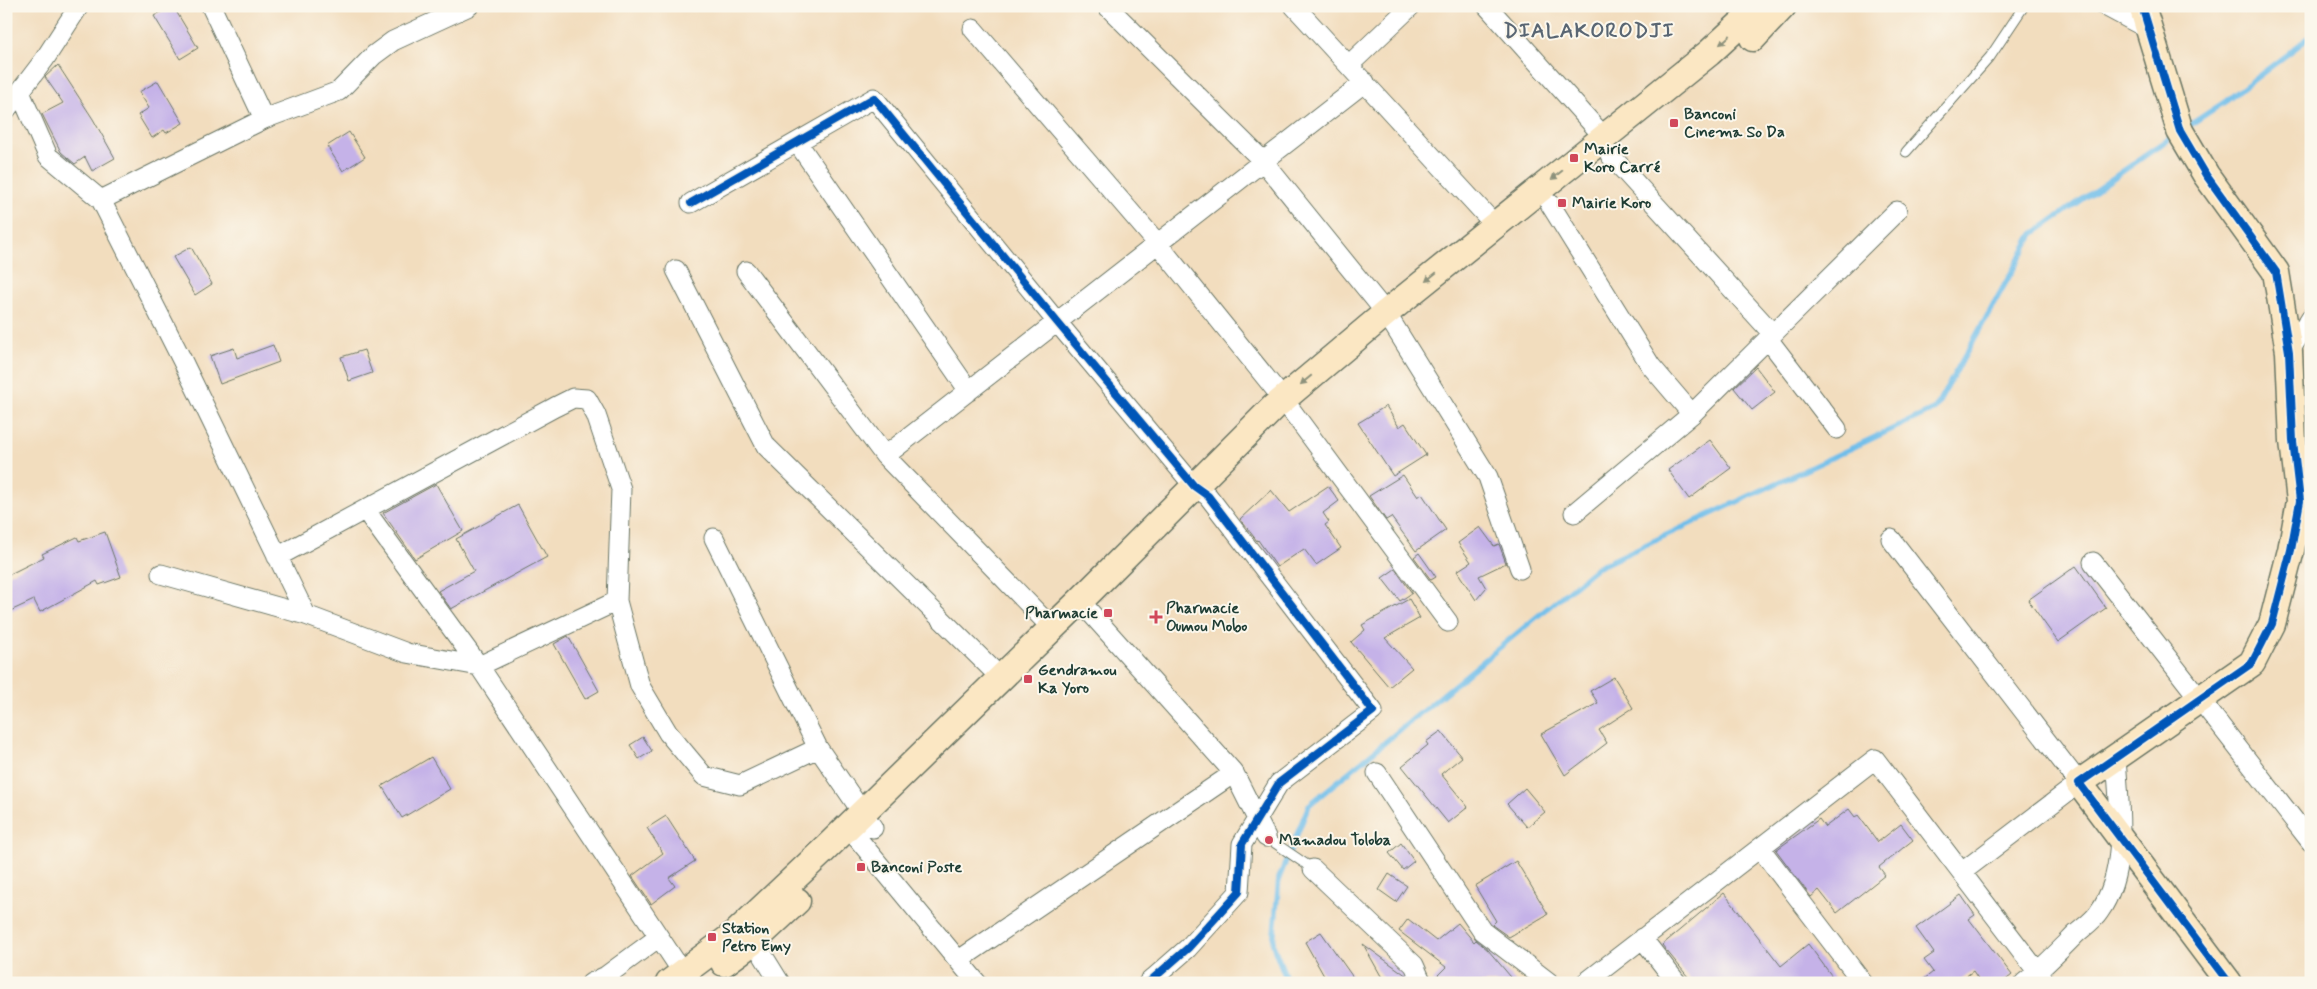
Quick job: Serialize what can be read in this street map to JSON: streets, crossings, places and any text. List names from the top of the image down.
{
  "districts": ["DIALAKORODJI"],
  "places": {
    "transit": [
      "Banconi Cinema So Da",
      "Mairie Koro Carré",
      "Mairie Koro",
      "Pharmacie",
      "Gendramou Ka Yoro",
      "Banconi Poste",
      "Station Petro Emy"
    ],
    "health": ["Pharmacie Oumou Mobo"],
    "other": ["Mamadou Toloba"]
  }
}
